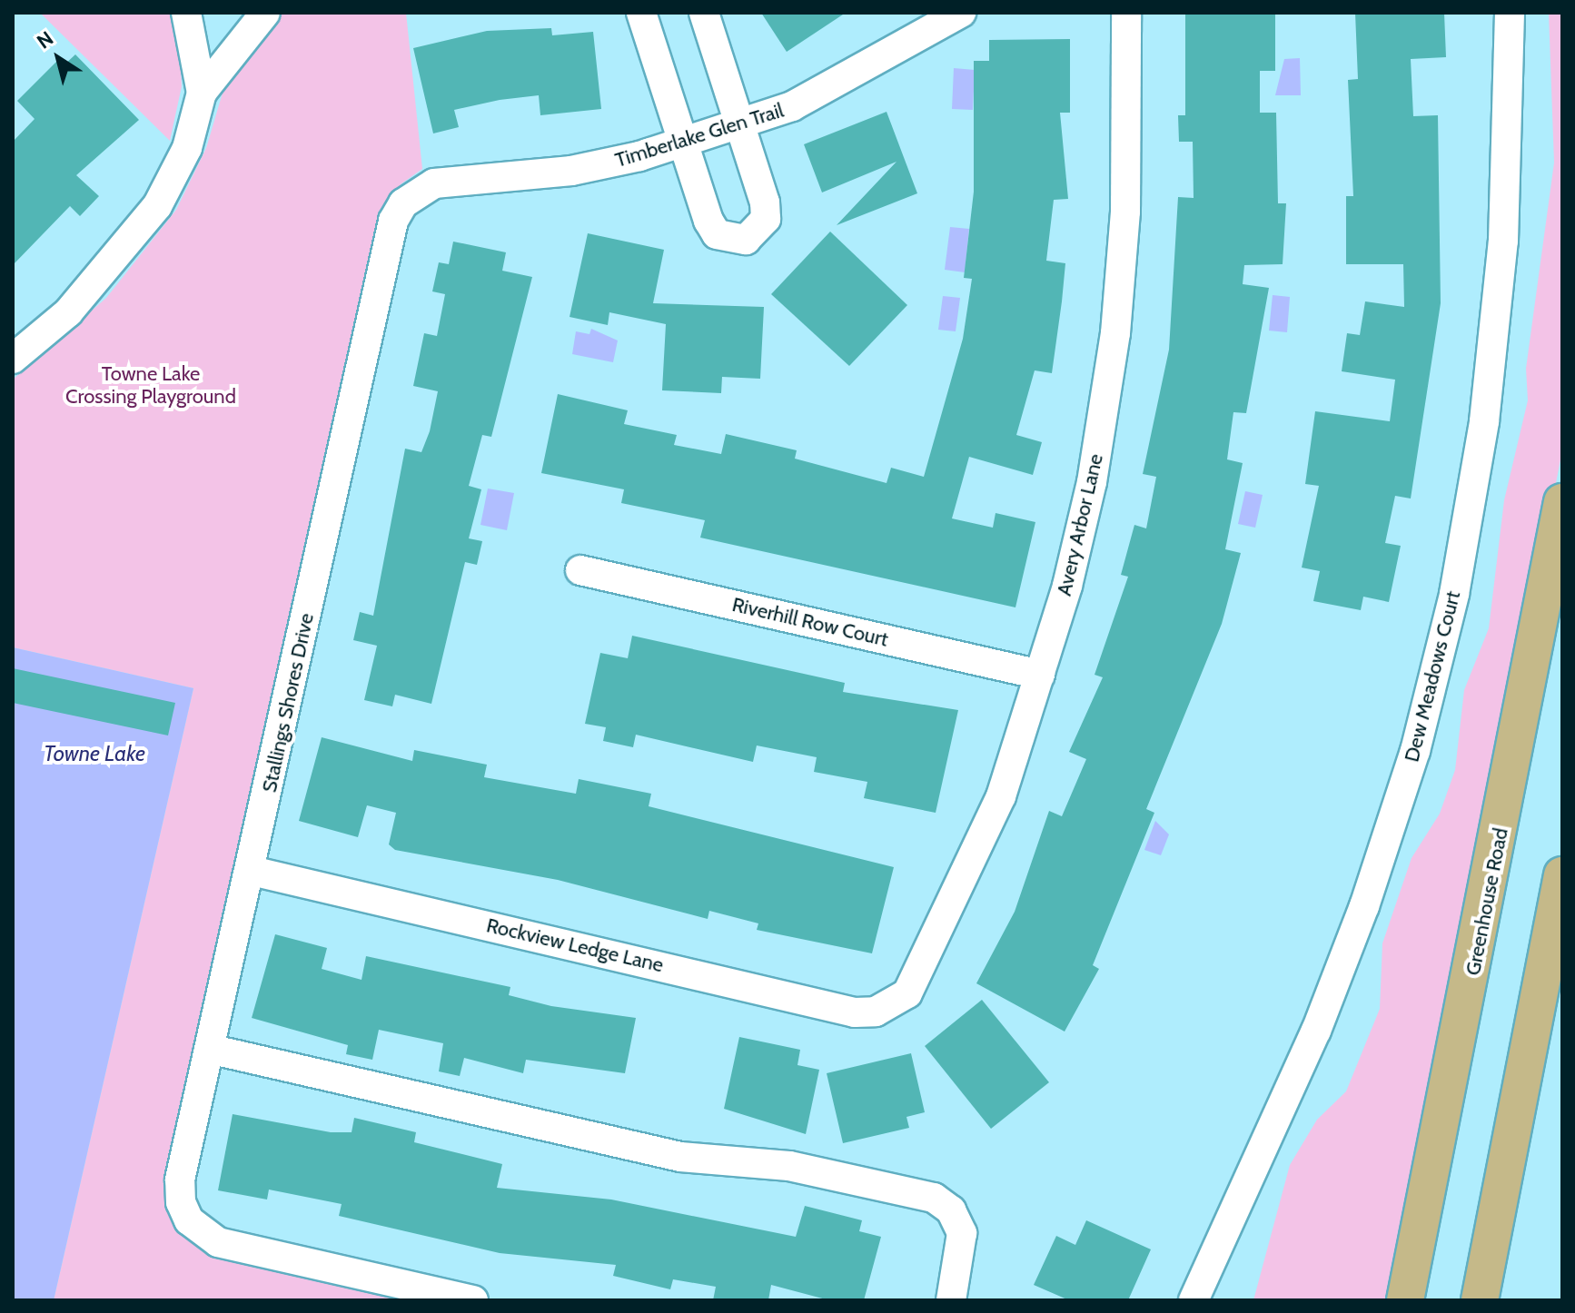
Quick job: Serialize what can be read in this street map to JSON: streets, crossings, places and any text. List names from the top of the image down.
{
  "streets": {
    "main road": ["Greenhouse Road"],
    "street": [
      "Timberlake Glen Trail",
      "Avery Arbor Lane",
      "Riverhill Row Court",
      "Dew Meadows Court",
      "Stallings Shores Drive",
      "Rockview Ledge Lane"
    ]
  },
  "crossings": [
    ["Timberlake Glen Trail", "Stallings Shores Drive"],
    ["Avery Arbor Lane", "Riverhill Row Court"],
    ["Avery Arbor Lane", "Rockview Ledge Lane"],
    ["Stallings Shores Drive", "Rockview Ledge Lane"]
  ],
  "water": ["Towne Lake"],
  "parks": ["Towne Lake Crossing Playground"],
  "north": "top left"
}
